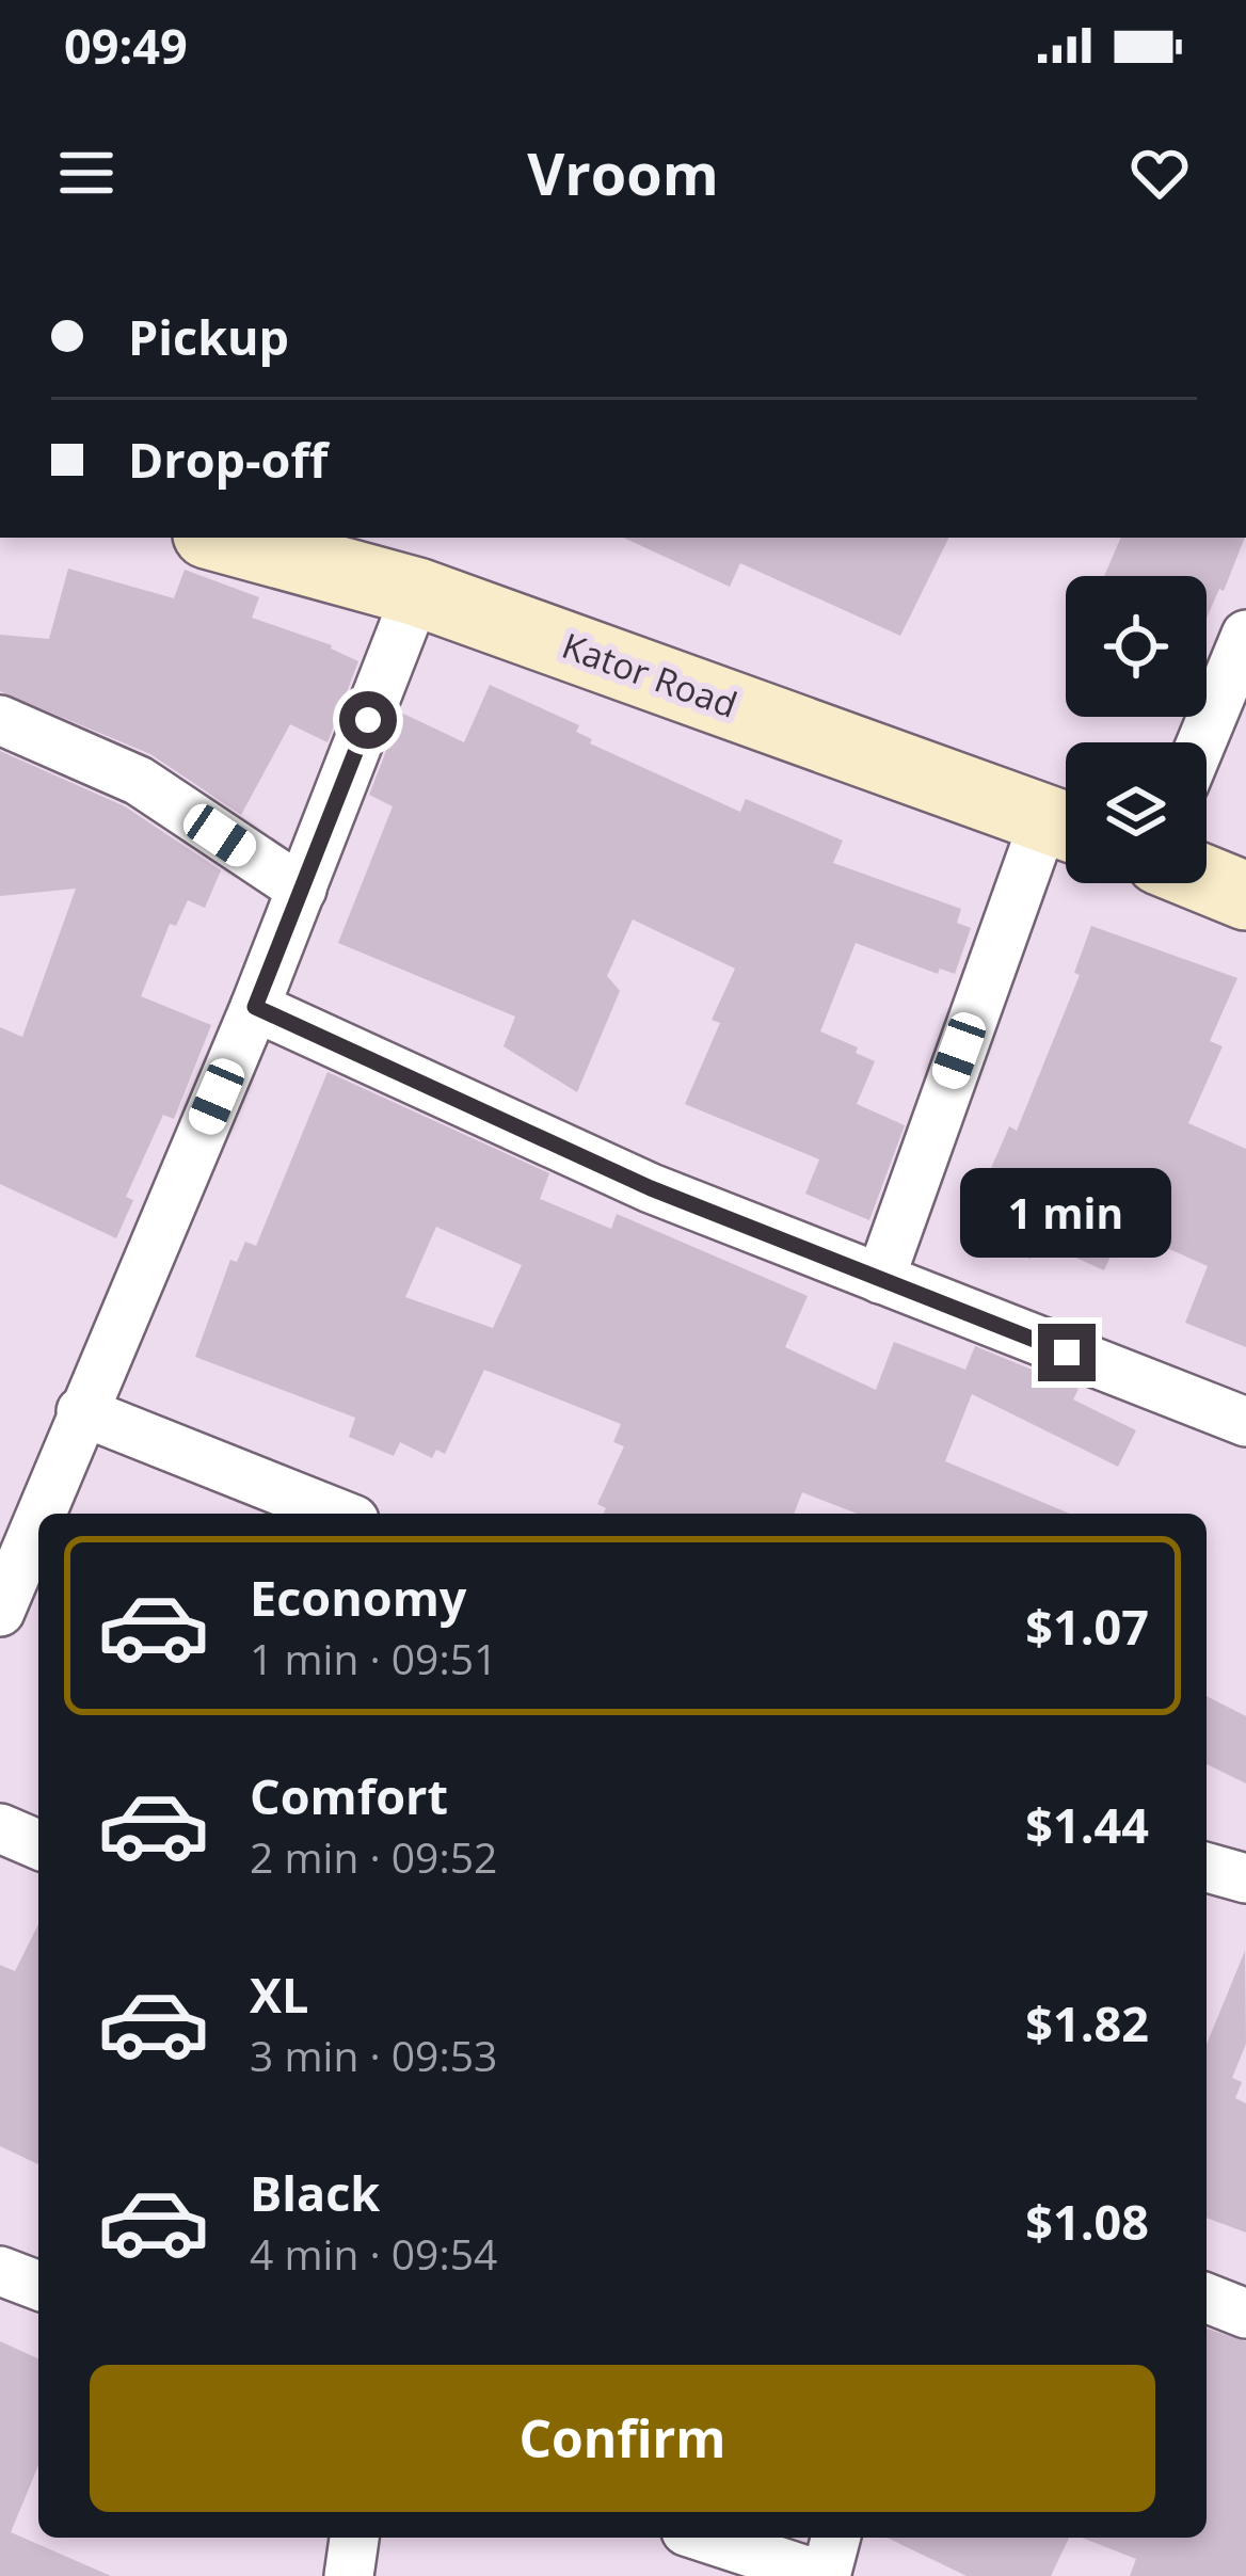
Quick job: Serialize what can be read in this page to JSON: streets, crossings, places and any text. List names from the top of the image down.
{
  "streets": {
    "main road": ["Kator Road"]
  },
  "page": {
    "status": "09:49",
    "header": "Vroom",
    "banner": ["Pickup", "Drop-off"],
    "bubble": "1 min",
    "list": [
      {
        "name": "Economy",
        "note": "1 min · 09:51",
        "value": "$1.07"
      },
      {
        "name": "Comfort",
        "note": "2 min · 09:52",
        "value": "$1.44"
      },
      {
        "name": "XL",
        "note": "3 min · 09:53",
        "value": "$1.82"
      },
      {
        "name": "Black",
        "note": "4 min · 09:54",
        "value": "$1.08"
      }
    ],
    "buttons": "Confirm"
  }
}
